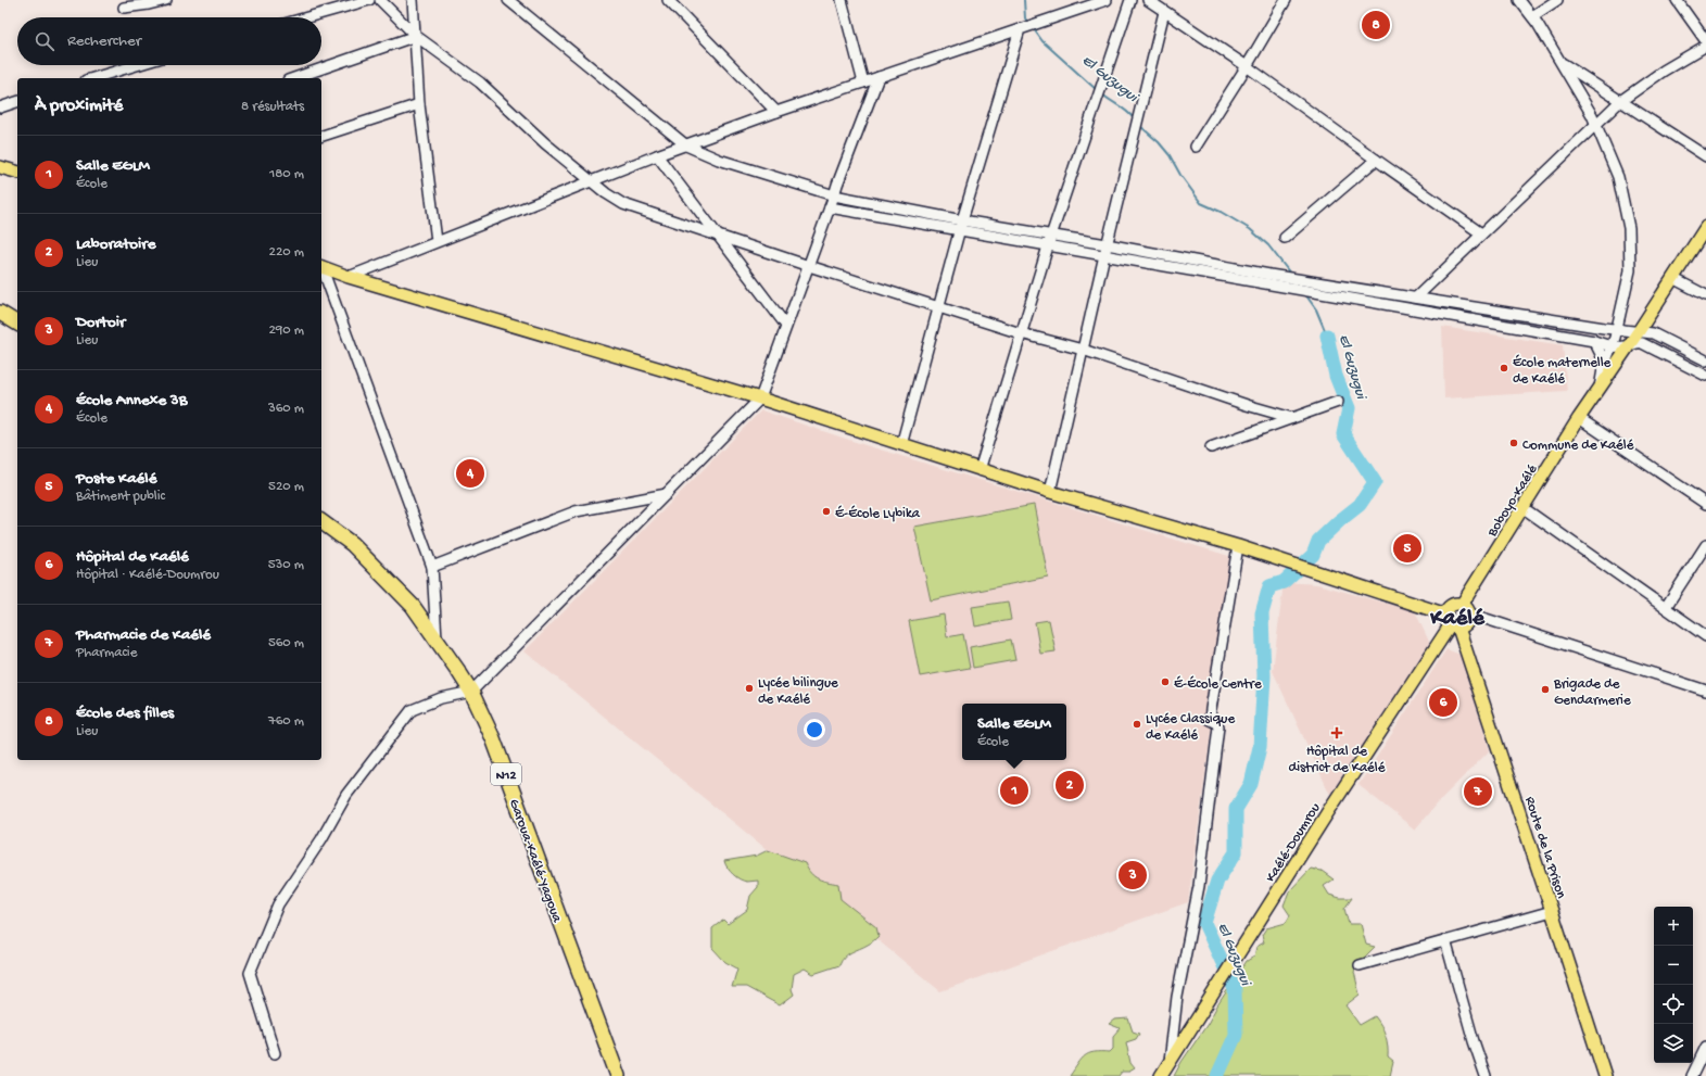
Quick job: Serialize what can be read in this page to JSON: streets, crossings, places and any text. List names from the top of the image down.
{
  "streets": {
    "highway": ["N12", "Garoua-Kaélé-Yagoua"],
    "main road": ["Boboyo-Kaélé", "Kaélé-Doumrou", "Route de la Prison"]
  },
  "crossings": [
    ["Boboyo-Kaélé", "Kaélé-Doumrou"],
    ["Boboyo-Kaélé", "Route de la Prison"],
    ["Kaélé-Doumrou", "Route de la Prison"]
  ],
  "districts": ["Kaélé"],
  "water": ["El Guzugui"],
  "places": {
    "other": [
      "École maternelle de Kaélé",
      "Commune de Kaélé",
      "É-École Lybika",
      "É-École Centre",
      "Lycée bilingue de Kaélé",
      "Brigade de Gendarmerie",
      "Lycée Classique de Kaélé"
    ],
    "health": ["Hôpital de district de Kaélé"]
  },
  "page": {
    "pins": [
      "8",
      "4",
      "5",
      "6",
      "2",
      "1",
      "7",
      "3"
    ],
    "search": "Rechercher",
    "heading": ["À proximité", "8 résultats"],
    "list": [
      {
        "mark": "1",
        "name": "Salle EGLM",
        "note": "École",
        "value": "180 m"
      },
      {
        "mark": "2",
        "name": "Laboratoire",
        "note": "Lieu",
        "value": "220 m"
      },
      {
        "mark": "3",
        "name": "Dortoir",
        "note": "Lieu",
        "value": "290 m"
      },
      {
        "mark": "4",
        "name": "École Annexe 3B",
        "note": "École",
        "value": "360 m"
      },
      {
        "mark": "5",
        "name": "Poste Kaélé",
        "note": "Bâtiment public",
        "value": "520 m"
      },
      {
        "mark": "6",
        "name": "Hôpital de Kaélé",
        "note": "Hôpital · Kaélé-Doumrou",
        "value": "530 m"
      },
      {
        "mark": "7",
        "name": "Pharmacie de Kaélé",
        "note": "Pharmacie",
        "value": "560 m"
      },
      {
        "mark": "8",
        "name": "École des filles",
        "note": "Lieu",
        "value": "760 m"
      }
    ],
    "popup": ["Salle EGLM", "École"],
    "map_buttons": ["+", "−"]
  }
}
